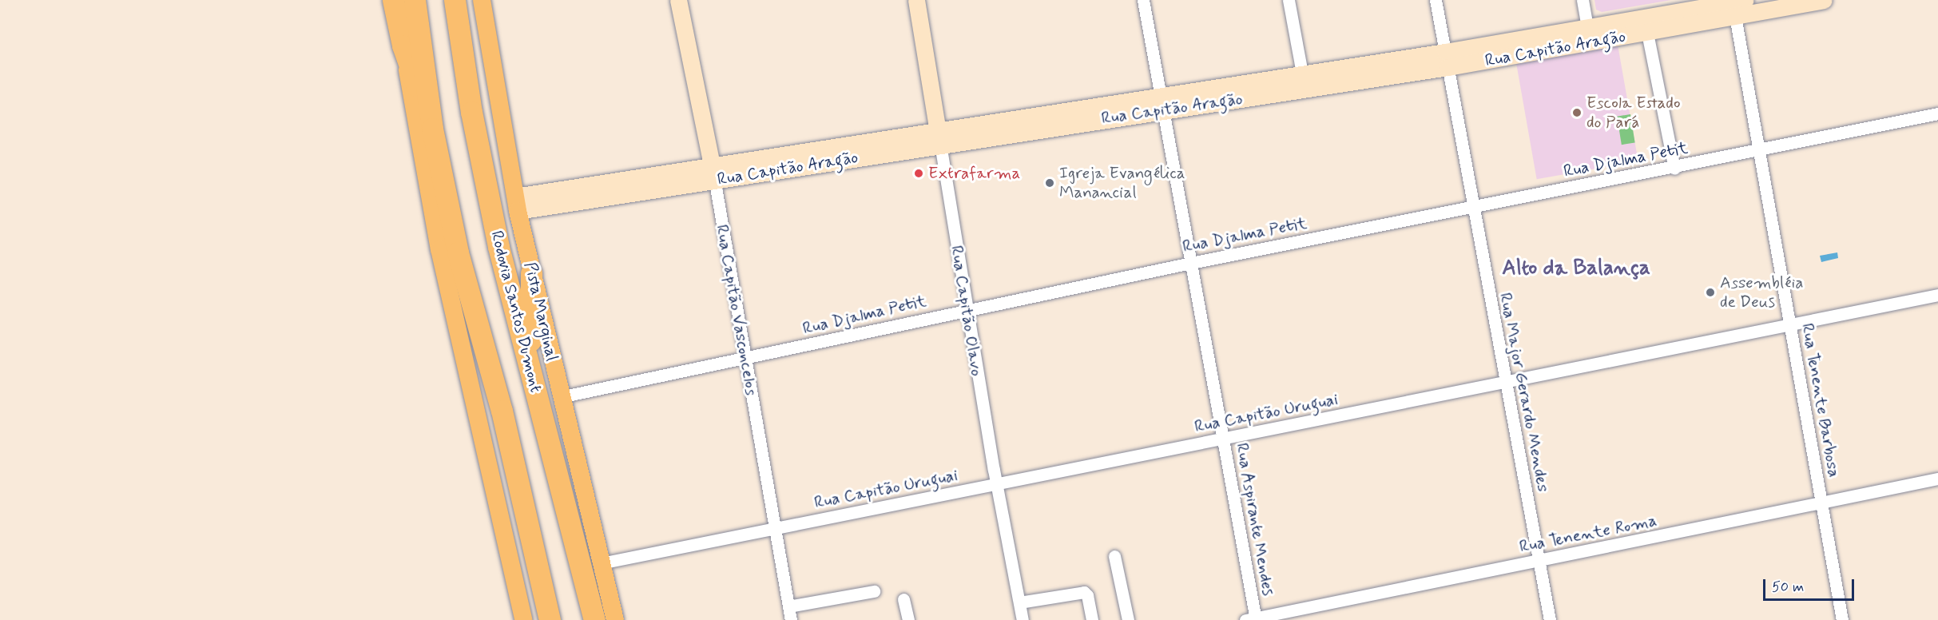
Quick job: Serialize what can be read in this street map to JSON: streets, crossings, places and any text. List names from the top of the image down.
{
  "streets": {
    "highway": ["Rodovia Santos Dumont"],
    "main road": [
      "Rua Capitão Aragão",
      "Rua Capitão Vasconcelos",
      "Rua Capitão Olavo",
      "Pista Marginal"
    ],
    "street": [
      "Rua Djalma Petit",
      "Rua Major Gerardo Mendes",
      "Rua Tenente Barbosa",
      "Rua Capitão Uruguai",
      "Rua Aspirante Mendes",
      "Rua Tenente Roma"
    ]
  },
  "crossings": [
    ["Rua Capitão Aragão", "Rua Capitão Vasconcelos"],
    ["Rua Capitão Aragão", "Rua Capitão Olavo"],
    ["Rua Capitão Aragão", "Pista Marginal"],
    ["Rua Capitão Aragão", "Rua Major Gerardo Mendes"],
    ["Rua Capitão Aragão", "Rua Tenente Barbosa"],
    ["Rua Capitão Aragão", "Rua Aspirante Mendes"],
    ["Rua Djalma Petit", "Rua Capitão Vasconcelos"],
    ["Rua Djalma Petit", "Rua Capitão Olavo"],
    ["Rua Djalma Petit", "Pista Marginal"],
    ["Rua Djalma Petit", "Rua Major Gerardo Mendes"],
    ["Rua Djalma Petit", "Rua Tenente Barbosa"],
    ["Rua Djalma Petit", "Rua Aspirante Mendes"],
    ["Rua Capitão Vasconcelos", "Rua Capitão Uruguai"],
    ["Rua Capitão Olavo", "Rua Capitão Uruguai"],
    ["Pista Marginal", "Rua Capitão Uruguai"],
    ["Rua Major Gerardo Mendes", "Rua Capitão Uruguai"],
    ["Rua Major Gerardo Mendes", "Rua Tenente Roma"],
    ["Rua Tenente Barbosa", "Rua Capitão Uruguai"],
    ["Rua Tenente Barbosa", "Rua Tenente Roma"],
    ["Rua Capitão Uruguai", "Rua Aspirante Mendes"],
    ["Rua Aspirante Mendes", "Rua Tenente Roma"]
  ],
  "districts": ["Alto da Balança"],
  "places": [
    "Escola Estado do Pará",
    "Extrafarma",
    "Igreja Evangélica Manancial",
    "Assembléia de Deus"
  ],
  "scale_bar": "50 m"
}
